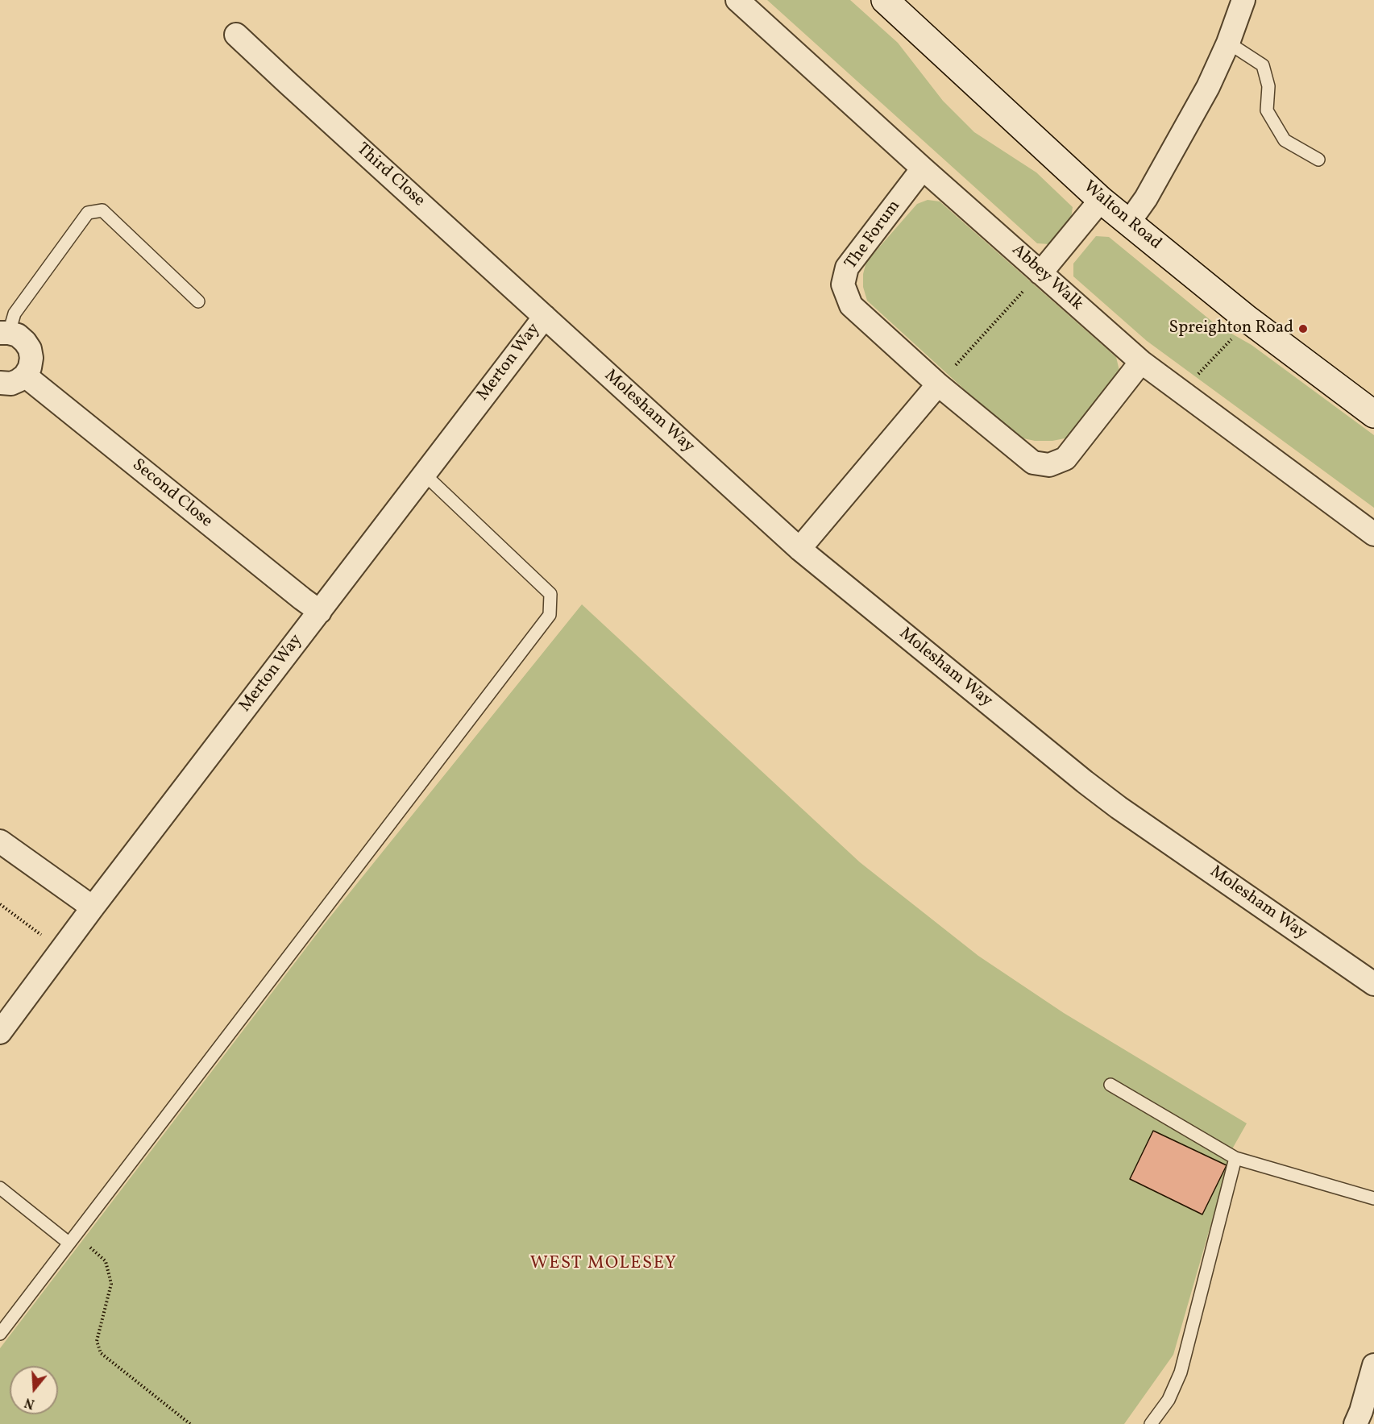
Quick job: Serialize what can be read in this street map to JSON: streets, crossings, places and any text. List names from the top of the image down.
{
  "streets": {
    "main road": ["Walton Road"],
    "street": [
      "Third Close",
      "The Forum",
      "Abbey Walk",
      "Merton Way",
      "Molesham Way",
      "Second Close"
    ]
  },
  "crossings": [
    ["Third Close", "Merton Way"],
    ["Third Close", "Molesham Way"],
    ["The Forum", "Abbey Walk"],
    ["Merton Way", "Molesham Way"],
    ["Merton Way", "Second Close"]
  ],
  "districts": ["WEST MOLESEY"],
  "places": ["Spreighton Road"],
  "north": "bottom"
}
